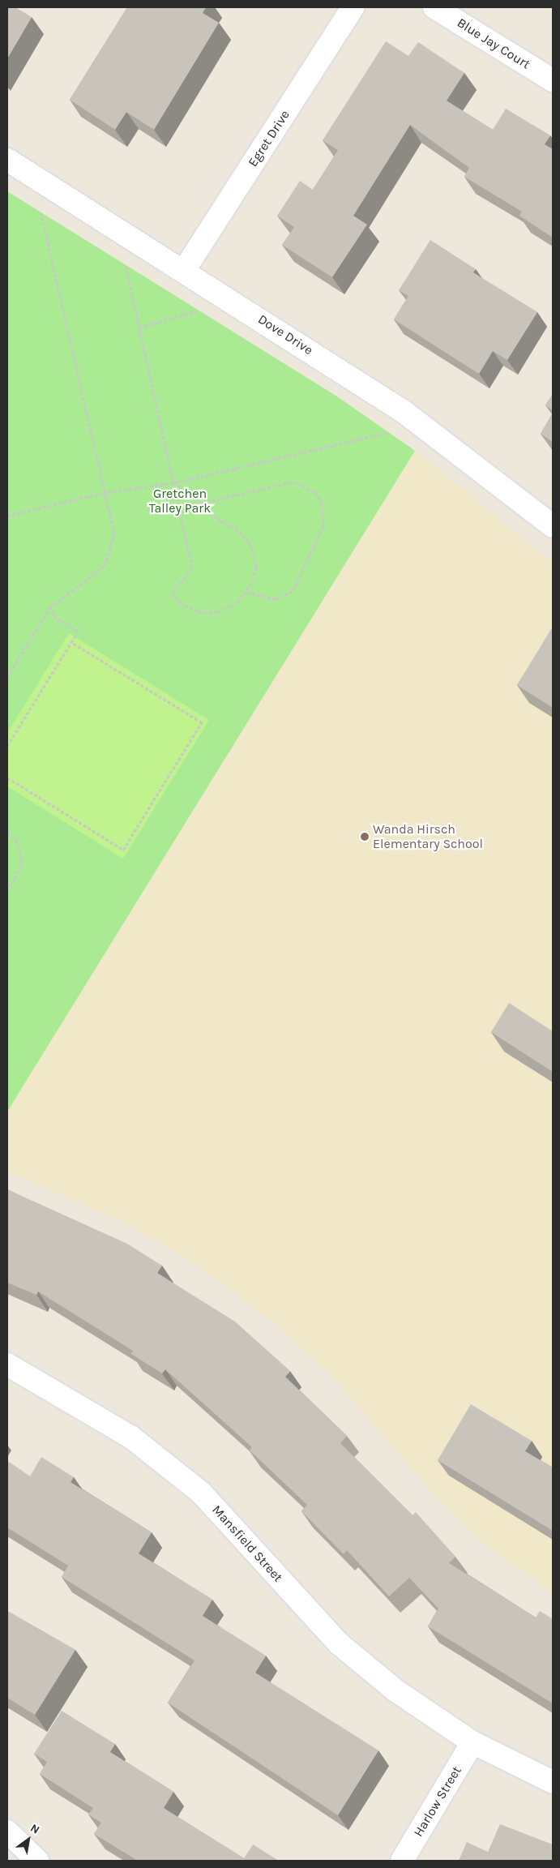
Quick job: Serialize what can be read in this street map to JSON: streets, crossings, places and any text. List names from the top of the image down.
{
  "streets": {
    "street": [
      "Blue Jay Court",
      "Egret Drive",
      "Dove Drive",
      "Mansfield Street",
      "Harlow Street"
    ]
  },
  "crossings": [
    ["Egret Drive", "Dove Drive"],
    ["Mansfield Street", "Harlow Street"]
  ],
  "parks": ["Gretchen Talley Park"],
  "places": ["Wanda Hirsch Elementary School"],
  "north": "top right"
}
